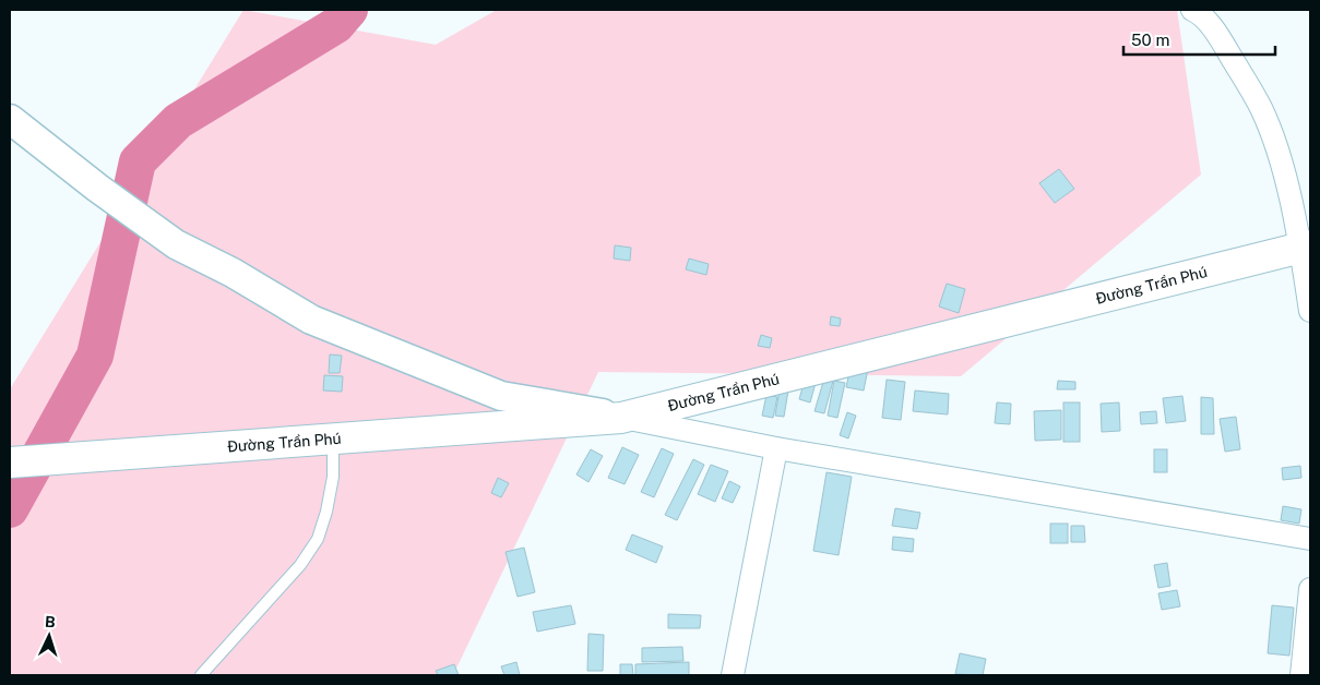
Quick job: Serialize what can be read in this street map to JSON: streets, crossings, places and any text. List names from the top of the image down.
{
  "streets": {
    "main road": ["Đường Trần Phú"]
  },
  "scale_bar": "50 m",
  "north": "top"
}
